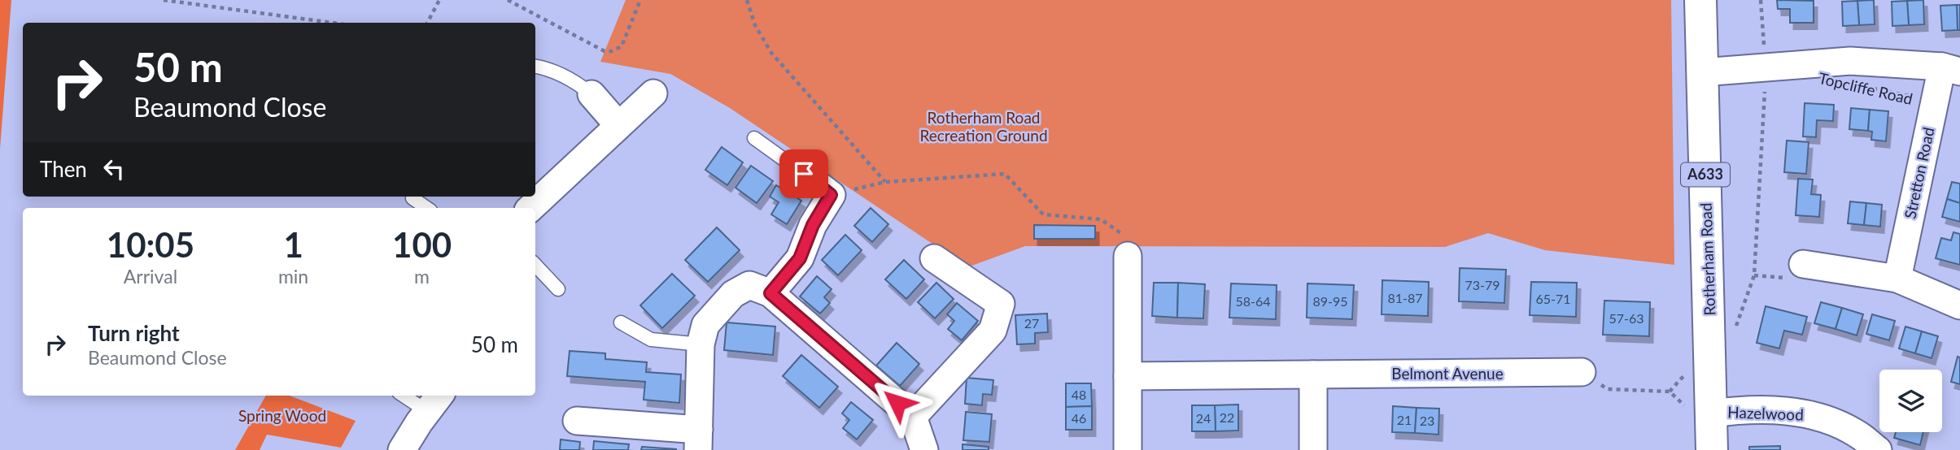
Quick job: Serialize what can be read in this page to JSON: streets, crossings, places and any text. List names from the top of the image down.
{
  "streets": {
    "main road": ["A633", "Rotherham Road"],
    "street": [
      "Topcliffe Road",
      "Stretton Road",
      "Belmont Avenue",
      "Hazelwood"
    ]
  },
  "crossings": [
    ["Topcliffe Road", "Stretton Road"],
    ["Topcliffe Road", "Rotherham Road"],
    ["Rotherham Road", "Hazelwood"]
  ],
  "parks": ["Rotherham Road Recreation Ground", "Spring Wood"],
  "house_numbers": [
    "73-79",
    "81-87",
    "65-71",
    "58-64",
    "89-95",
    "57-63",
    "27",
    "48",
    "22",
    "46",
    "24",
    "21",
    "23"
  ],
  "page": {
    "turn": ["50 m", "Beaumond Close"],
    "then": "Then",
    "eta": [
      "10:05",
      "Arrival",
      "1",
      "min",
      "100",
      "m"
    ],
    "list": [
      {
        "name": "Turn right",
        "note": "Beaumond Close",
        "value": "50 m"
      }
    ]
  }
}
